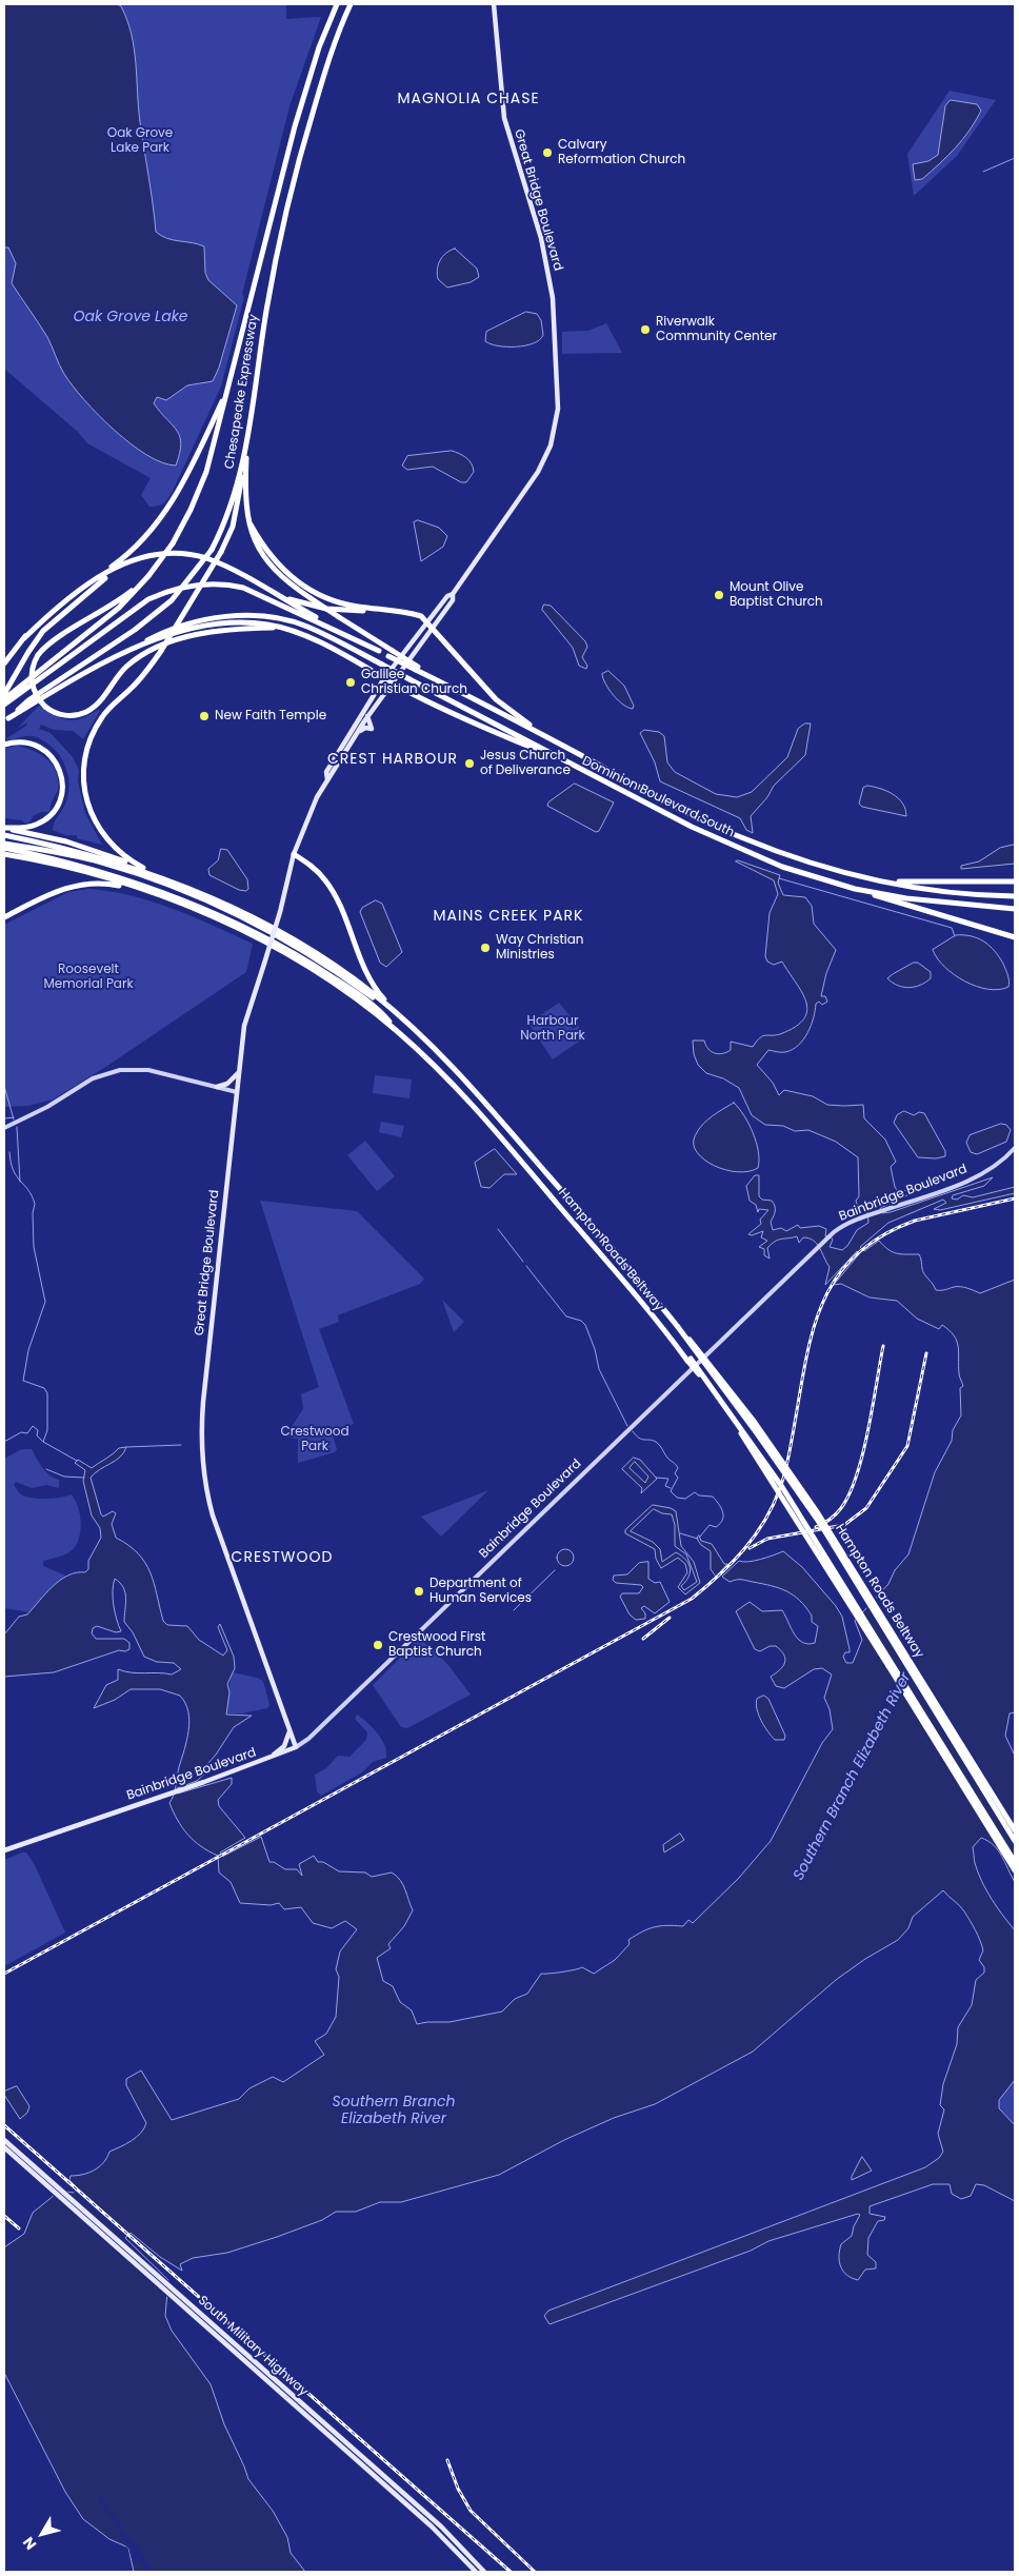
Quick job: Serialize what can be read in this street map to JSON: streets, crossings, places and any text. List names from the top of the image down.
{
  "streets": {
    "highway": ["Chesapeake Expressway", "Dominion Boulevard South", "Hampton Roads Beltway"],
    "main road": ["Great Bridge Boulevard", "Bainbridge Boulevard", "South Military Highway"]
  },
  "crossings": [
    ["Great Bridge Boulevard", "Bainbridge Boulevard"]
  ],
  "districts": [
    "MAGNOLIA CHASE",
    "CREST HARBOUR",
    "MAINS CREEK PARK",
    "CRESTWOOD"
  ],
  "water": ["Oak Grove Lake", "Southern Branch Elizabeth River"],
  "parks": [
    "Oak Grove Lake Park",
    "Roosevelt Memorial Park",
    "Harbour North Park",
    "Crestwood Park"
  ],
  "places": [
    "Calvary Reformation Church",
    "Riverwalk Community Center",
    "Mount Olive Baptist Church",
    "Galilee Christian Church",
    "New Faith Temple",
    "Jesus Church of Deliverance",
    "Way Christian Ministries",
    "Department of Human Services",
    "Crestwood First Baptist Church"
  ],
  "north": "bottom left"
}
